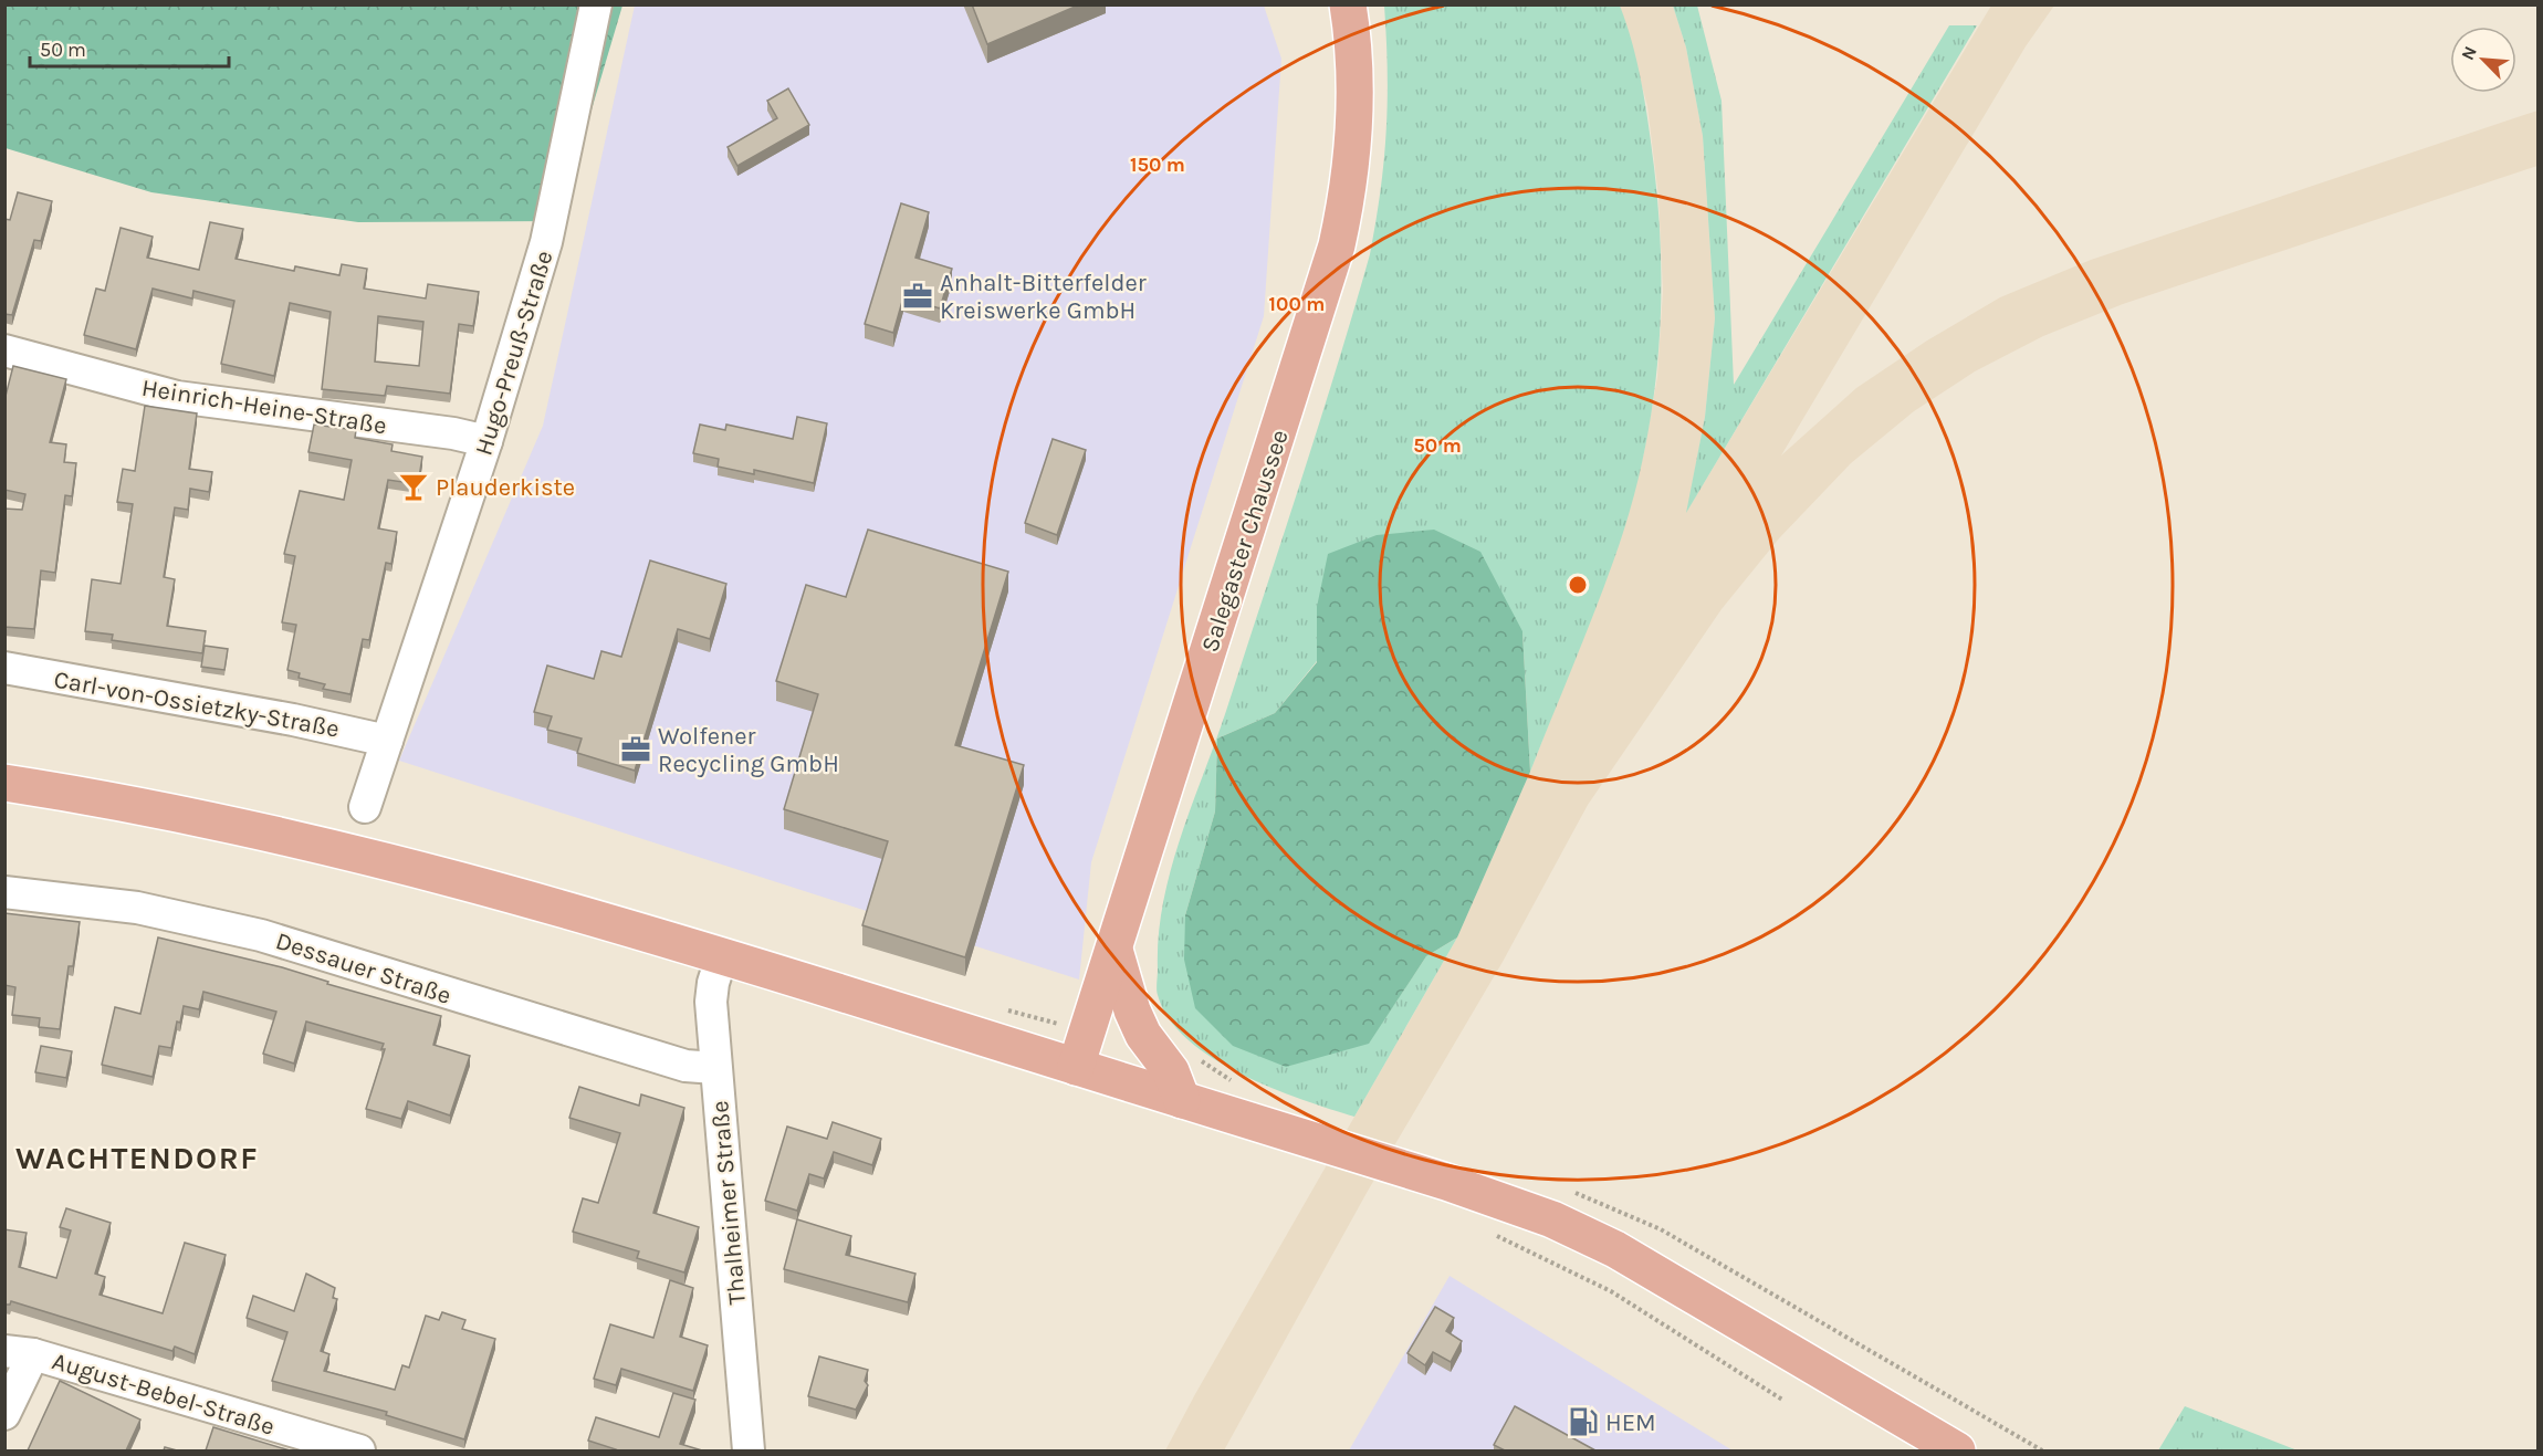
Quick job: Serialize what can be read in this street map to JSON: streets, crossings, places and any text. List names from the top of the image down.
{
  "streets": {
    "main road": ["Salegaster Chaussee"],
    "street": [
      "Hugo-Preuß-Straße",
      "Heinrich-Heine-Straße",
      "Carl-von-Ossietzky-Straße",
      "Dessauer Straße",
      "Thalheimer Straße",
      "August-Bebel-Straße"
    ]
  },
  "crossings": [
    ["Hugo-Preuß-Straße", "Heinrich-Heine-Straße"],
    ["Hugo-Preuß-Straße", "Carl-von-Ossietzky-Straße"],
    ["Dessauer Straße", "Thalheimer Straße"]
  ],
  "districts": ["WACHTENDORF"],
  "places": {
    "office": ["Anhalt-Bitterfelder Kreiswerke GmbH", "Wolfener Recycling GmbH"],
    "bar": ["Plauderkiste"],
    "fuel station": ["HEM"]
  },
  "scale_bar": "50 m",
  "north": "top left",
  "rings": ["150 m", "100 m", "50 m"]
}
